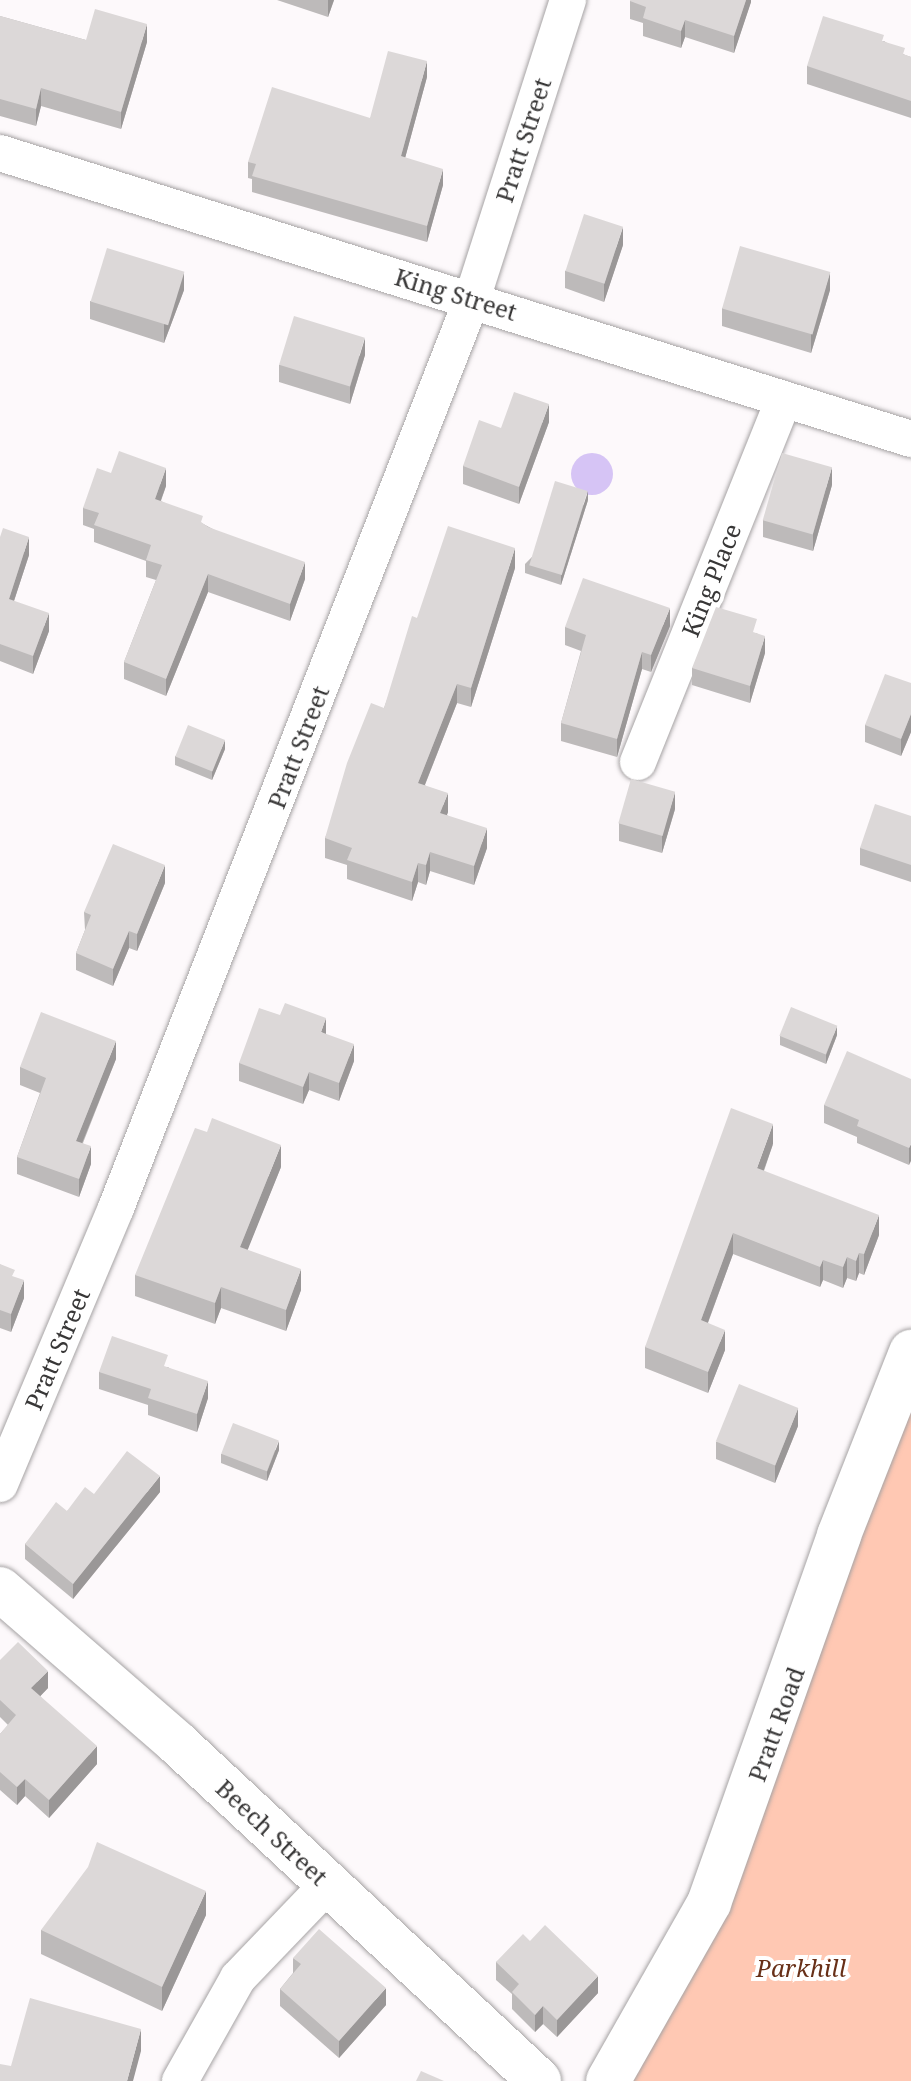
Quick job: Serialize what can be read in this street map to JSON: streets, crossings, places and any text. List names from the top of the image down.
{
  "streets": {
    "street": [
      "Pratt Street",
      "King Street",
      "King Place",
      "Pratt Road",
      "Beech Street"
    ]
  },
  "crossings": [
    ["Pratt Street", "King Street"],
    ["King Street", "King Place"]
  ],
  "parks": ["Parkhill"]
}
